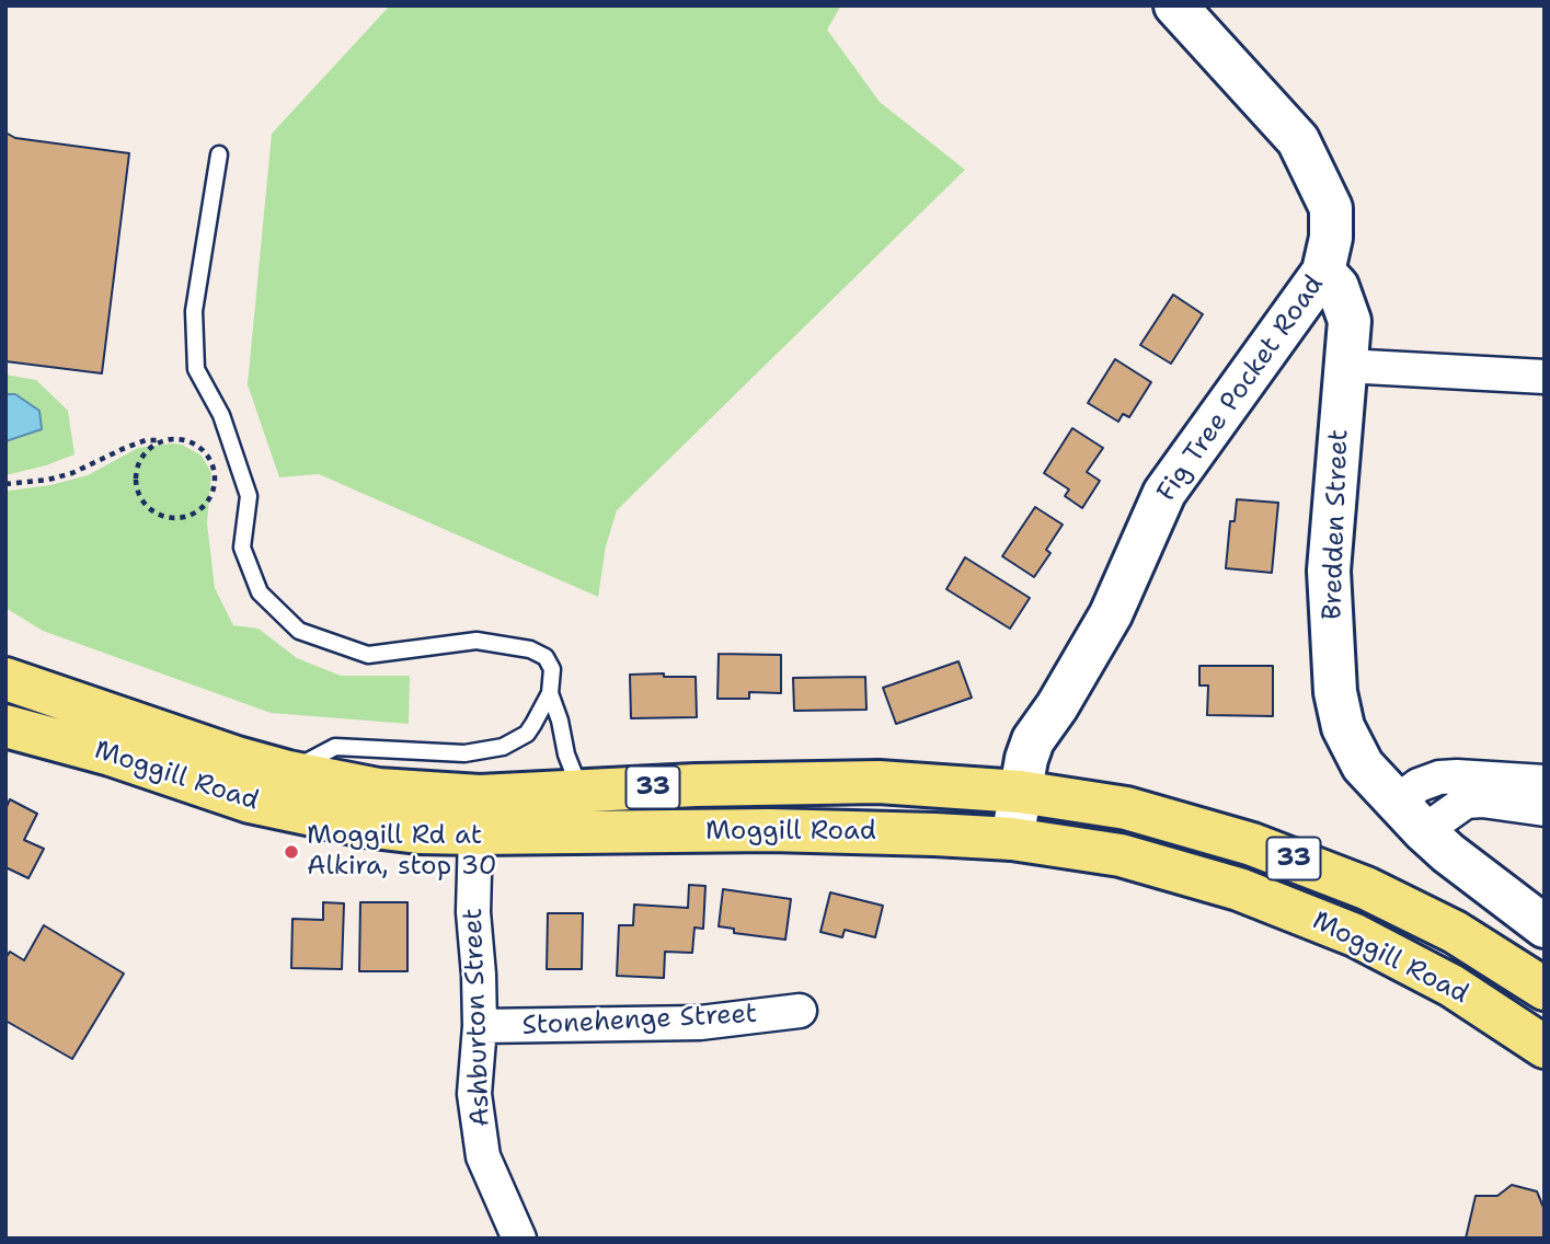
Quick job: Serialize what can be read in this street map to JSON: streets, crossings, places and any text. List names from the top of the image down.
{
  "streets": {
    "highway": ["Moggill Road", "33"],
    "main road": ["Fig Tree Pocket Road", "Bredden Street"],
    "street": ["Ashburton Street", "Stonehenge Street"]
  },
  "crossings": [
    ["Fig Tree Pocket Road", "Bredden Street"],
    ["Fig Tree Pocket Road", "Moggill Road"],
    ["Moggill Road", "Ashburton Street"],
    ["Ashburton Street", "Stonehenge Street"]
  ],
  "places": ["Moggill Rd at Alkira, stop 30"]
}
